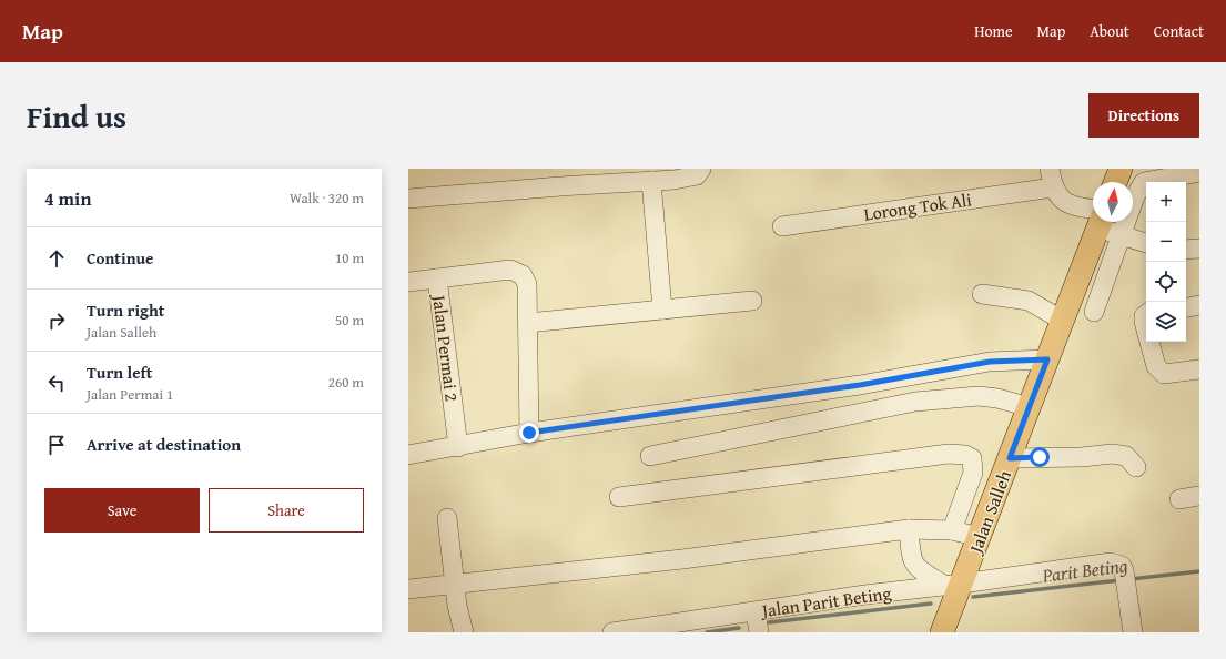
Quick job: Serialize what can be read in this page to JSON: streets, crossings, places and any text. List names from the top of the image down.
{
  "streets": {
    "main road": ["Jalan Salleh"],
    "street": ["Lorong Tok Ali", "Jalan Permai 2", "Jalan Parit Beting"]
  },
  "crossings": [
    ["Jalan Salleh", "Jalan Parit Beting"]
  ],
  "water": ["Parit Beting"],
  "north": "top",
  "page": {
    "header": "Map",
    "nav": [
      "Home",
      "Map",
      "About",
      "Contact"
    ],
    "title": "Find us",
    "buttons": [
      "Directions",
      ["Save", "Share"]
    ],
    "heading": ["4 min", "Walk · 320 m"],
    "map_buttons": ["+", "−"],
    "list": [
      ["Continue", "10 m"],
      ["Turn right", "Jalan Salleh", "50 m"],
      ["Turn left", "Jalan Permai 1", "260 m"],
      "Arrive at destination"
    ]
  }
}
